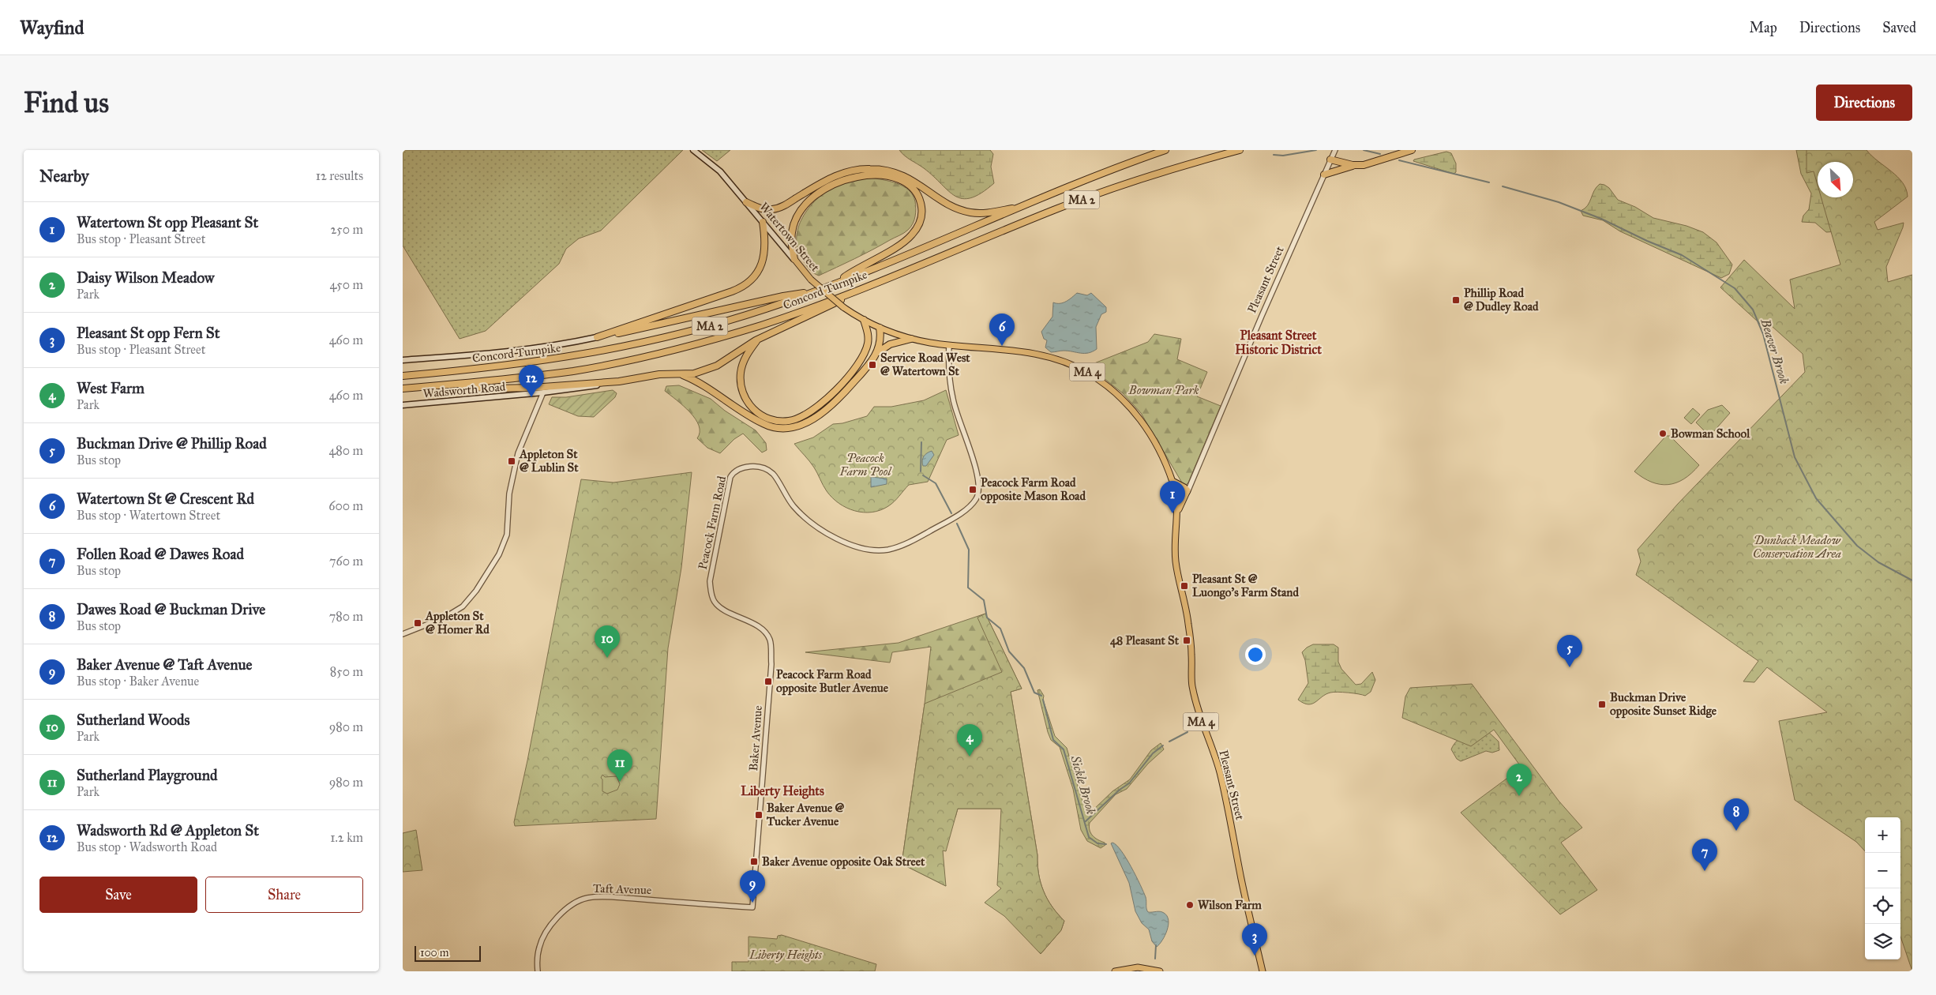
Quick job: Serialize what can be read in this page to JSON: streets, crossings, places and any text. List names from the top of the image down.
{
  "streets": {
    "highway": ["MA 2", "Concord Turnpike"],
    "main road": [
      "Watertown Street",
      "Pleasant Street",
      "MA 4",
      "Wadsworth Road"
    ],
    "street": ["Peacock Farm Road", "Baker Avenue", "Taft Avenue"]
  },
  "crossings": [
    ["MA 2", "Concord Turnpike"],
    ["Watertown Street", "Pleasant Street"],
    ["Watertown Street", "Peacock Farm Road"],
    ["Peacock Farm Road", "Baker Avenue"],
    ["Baker Avenue", "Taft Avenue"]
  ],
  "districts": ["Pleasant Street Historic District", "Liberty Heights"],
  "water": ["Beaver Brook", "Sickle Brook"],
  "parks": [
    "Bowman Park",
    "Peacock Farm Pool",
    "Dunback Meadow Conservation Area",
    "Liberty Heights"
  ],
  "places": {
    "transit": [
      "Phillip Road @ Dudley Road",
      "Service Road West @ Watertown St",
      "Appleton St @ Lublin St",
      "Peacock Farm Road opposite Mason Road",
      "Pleasant St @ Luongo's Farm Stand",
      "Appleton St @ Homer Rd",
      "48 Pleasant St",
      "Peacock Farm Road opposite Butler Avenue",
      "Buckman Drive opposite Sunset Ridge",
      "Baker Avenue @ Tucker Avenue",
      "Baker Avenue opposite Oak Street"
    ],
    "other": ["Bowman School", "Wilson Farm"]
  },
  "scale_bar": "100 m",
  "north": "bottom right",
  "page": {
    "header": "Wayfind",
    "nav": ["Map", "Directions", "Saved"],
    "buttons": [
      "Directions",
      ["Save", "Share"]
    ],
    "title": "Find us",
    "heading": ["Nearby", "12 results"],
    "list": [
      {
        "mark": "1",
        "name": "Watertown St opp Pleasant St",
        "note": "Bus stop · Pleasant Street",
        "value": "250 m"
      },
      {
        "mark": "2",
        "name": "Daisy Wilson Meadow",
        "note": "Park",
        "value": "450 m"
      },
      {
        "mark": "3",
        "name": "Pleasant St opp Fern St",
        "note": "Bus stop · Pleasant Street",
        "value": "460 m"
      },
      {
        "mark": "4",
        "name": "West Farm",
        "note": "Park",
        "value": "460 m"
      },
      {
        "mark": "5",
        "name": "Buckman Drive @ Phillip Road",
        "note": "Bus stop",
        "value": "480 m"
      },
      {
        "mark": "6",
        "name": "Watertown St @ Crescent Rd",
        "note": "Bus stop · Watertown Street",
        "value": "600 m"
      },
      {
        "mark": "7",
        "name": "Follen Road @ Dawes Road",
        "note": "Bus stop",
        "value": "760 m"
      },
      {
        "mark": "8",
        "name": "Dawes Road @ Buckman Drive",
        "note": "Bus stop",
        "value": "780 m"
      },
      {
        "mark": "9",
        "name": "Baker Avenue @ Taft Avenue",
        "note": "Bus stop · Baker Avenue",
        "value": "850 m"
      },
      {
        "mark": "10",
        "name": "Sutherland Woods",
        "note": "Park",
        "value": "980 m"
      },
      {
        "mark": "11",
        "name": "Sutherland Playground",
        "note": "Park",
        "value": "980 m"
      },
      {
        "mark": "12",
        "name": "Wadsworth Rd @ Appleton St",
        "note": "Bus stop · Wadsworth Road",
        "value": "1.2 km"
      }
    ],
    "pins": [
      "6",
      "12",
      "1",
      "10",
      "5",
      "4",
      "11",
      "2",
      "8",
      "7",
      "9",
      "3"
    ],
    "map_buttons": ["+", "−"],
    "scale": "100 m"
  }
}
